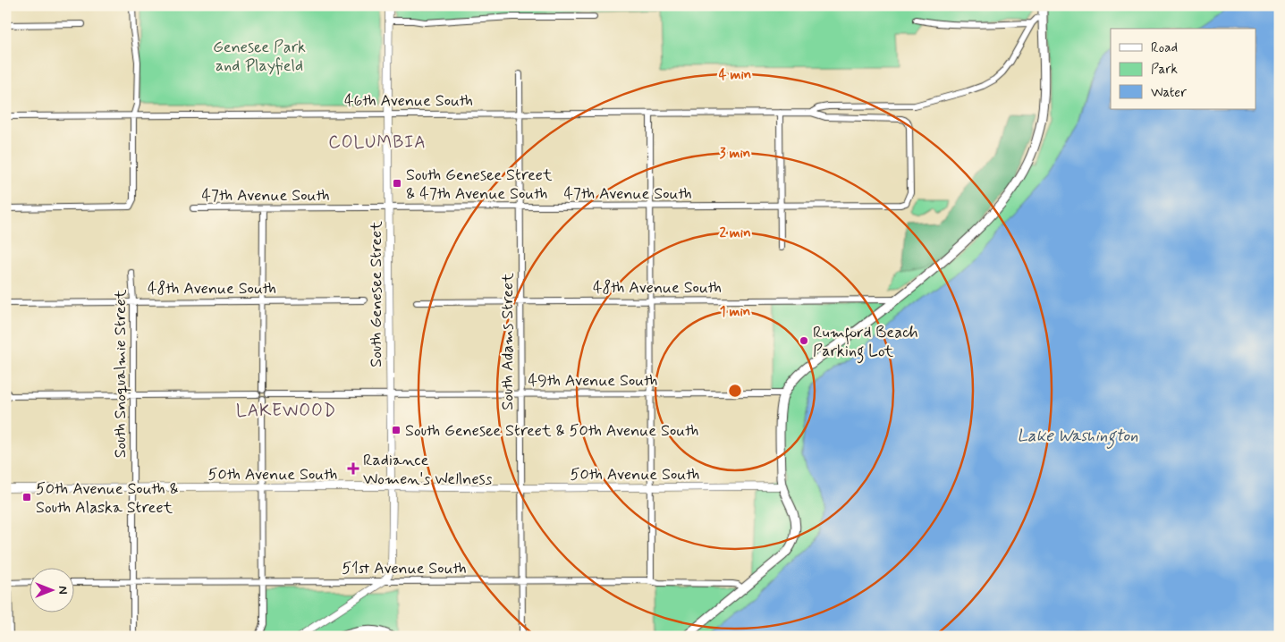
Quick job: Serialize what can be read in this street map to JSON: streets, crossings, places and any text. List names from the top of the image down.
{
  "streets": {
    "street": [
      "46th Avenue South",
      "47th Avenue South",
      "48th Avenue South",
      "South Genesee Street",
      "South Adams Street",
      "South Snoqualmie Street",
      "49th Avenue South",
      "50th Avenue South",
      "51st Avenue South"
    ]
  },
  "crossings": [
    ["46th Avenue South", "47th Avenue South"],
    ["46th Avenue South", "South Genesee Street"],
    ["46th Avenue South", "South Adams Street"],
    ["47th Avenue South", "South Genesee Street"],
    ["47th Avenue South", "South Adams Street"],
    ["48th Avenue South", "South Adams Street"],
    ["48th Avenue South", "South Snoqualmie Street"],
    ["South Genesee Street", "49th Avenue South"],
    ["South Genesee Street", "50th Avenue South"],
    ["South Genesee Street", "51st Avenue South"],
    ["South Adams Street", "49th Avenue South"],
    ["South Adams Street", "50th Avenue South"],
    ["South Adams Street", "51st Avenue South"],
    ["South Snoqualmie Street", "50th Avenue South"],
    ["South Snoqualmie Street", "51st Avenue South"]
  ],
  "districts": ["COLUMBIA", "LAKEWOOD"],
  "water": ["Lake Washington"],
  "parks": ["Genesee Park and Playfield"],
  "places": {
    "transit": ["South Genesee Street & 47th Avenue South", "South Genesee Street & 50th Avenue South", "50th Avenue South & South Alaska Street"],
    "other": ["Rumford Beach Parking Lot"],
    "health": ["Radiance Women's Wellness"]
  },
  "legend": ["Road", "Park", "Water"],
  "north": "right",
  "rings": [
    "4 min",
    "3 min",
    "2 min",
    "1 min"
  ]
}
